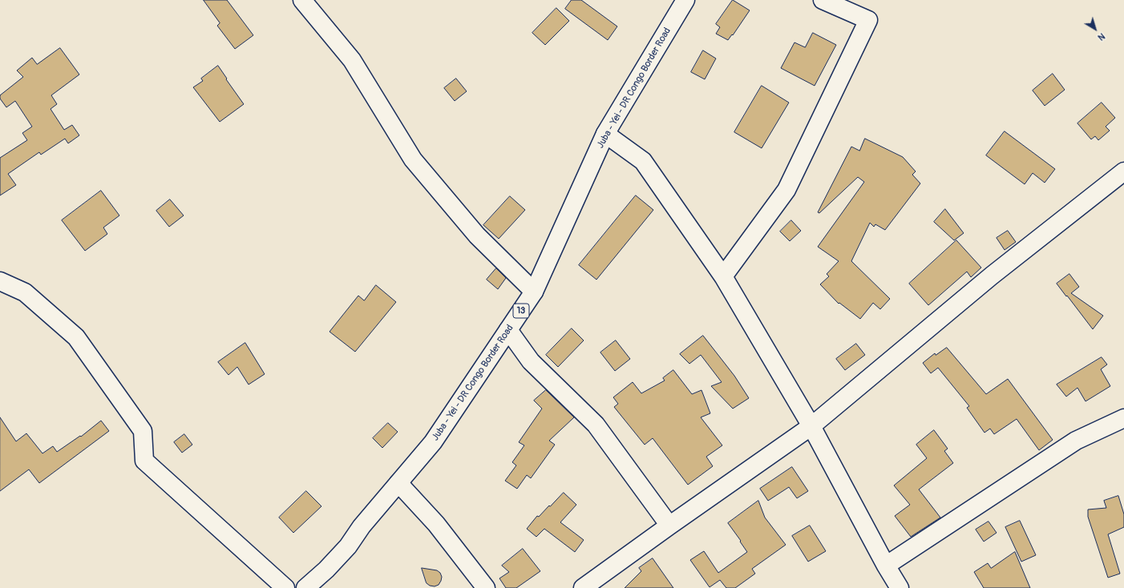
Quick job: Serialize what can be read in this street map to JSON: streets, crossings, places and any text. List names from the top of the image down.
{
  "streets": {
    "street": ["Juba - Yei - DR Congo Border Road", "13"]
  },
  "north": "bottom right"
}
